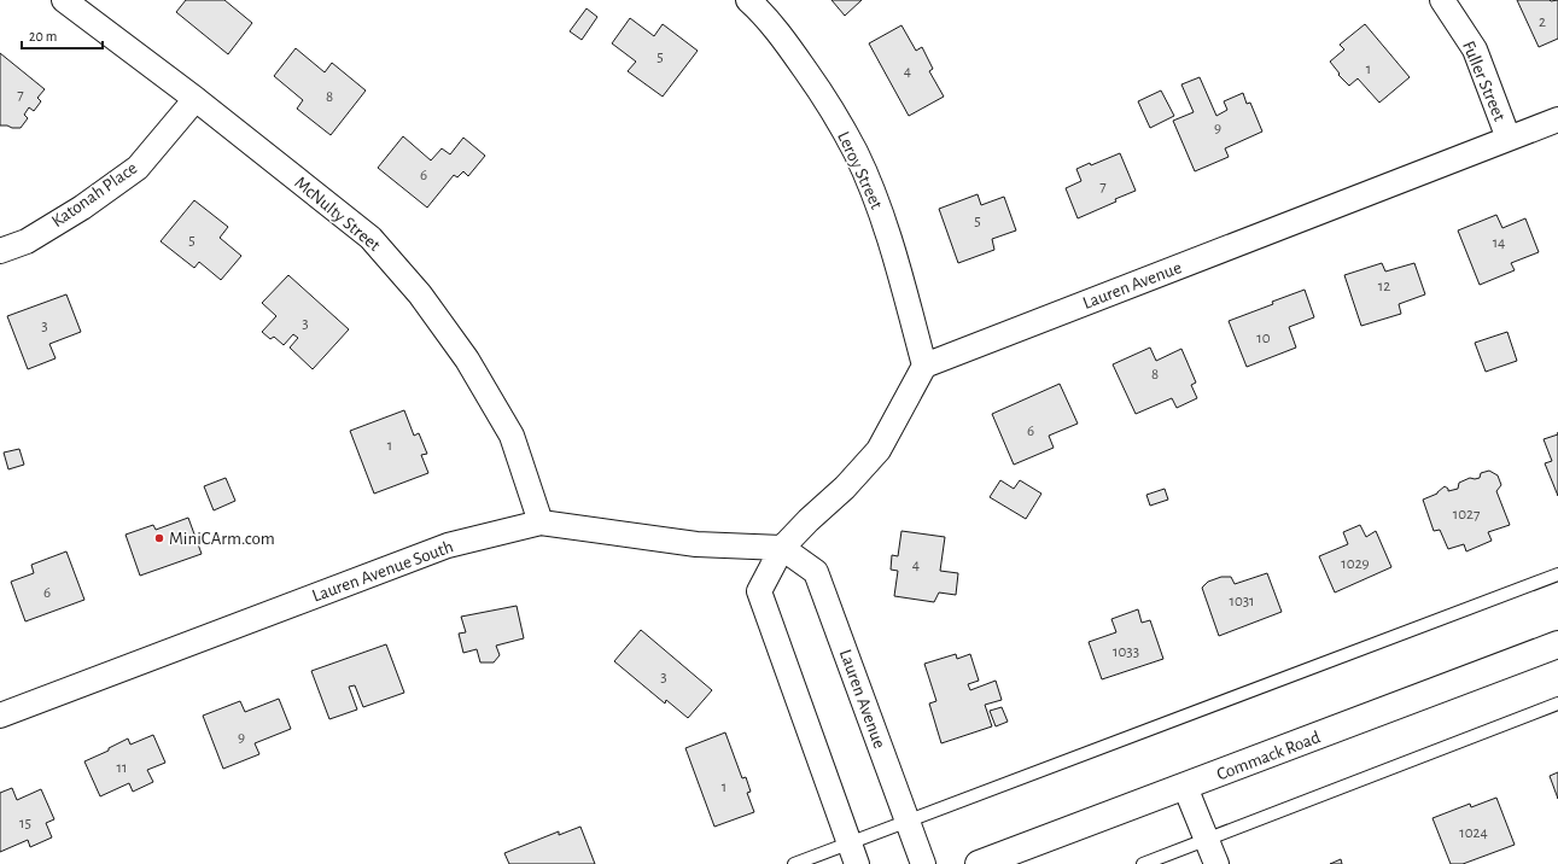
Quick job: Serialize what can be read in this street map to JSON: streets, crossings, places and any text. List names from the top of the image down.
{
  "streets": {
    "main road": ["Commack Road"],
    "street": [
      "Fuller Street",
      "Leroy Street",
      "Katonah Place",
      "McNulty Street",
      "Lauren Avenue",
      "Lauren Avenue South"
    ]
  },
  "crossings": [
    ["Fuller Street", "Lauren Avenue"],
    ["Leroy Street", "Lauren Avenue"],
    ["Katonah Place", "McNulty Street"],
    ["McNulty Street", "Lauren Avenue South"],
    ["Lauren Avenue", "Lauren Avenue South"]
  ],
  "places": ["MiniCArm.com"],
  "house_numbers": [
    "2",
    "5",
    "1",
    "4",
    "7",
    "8",
    "9",
    "6",
    "7",
    "5",
    "5",
    "14",
    "12",
    "3",
    "3",
    "10",
    "8",
    "6",
    "1",
    "1027",
    "1029",
    "4",
    "6",
    "1031",
    "1033",
    "3",
    "9",
    "11",
    "1",
    "15",
    "1024"
  ],
  "scale_bar": "20 m"
}
